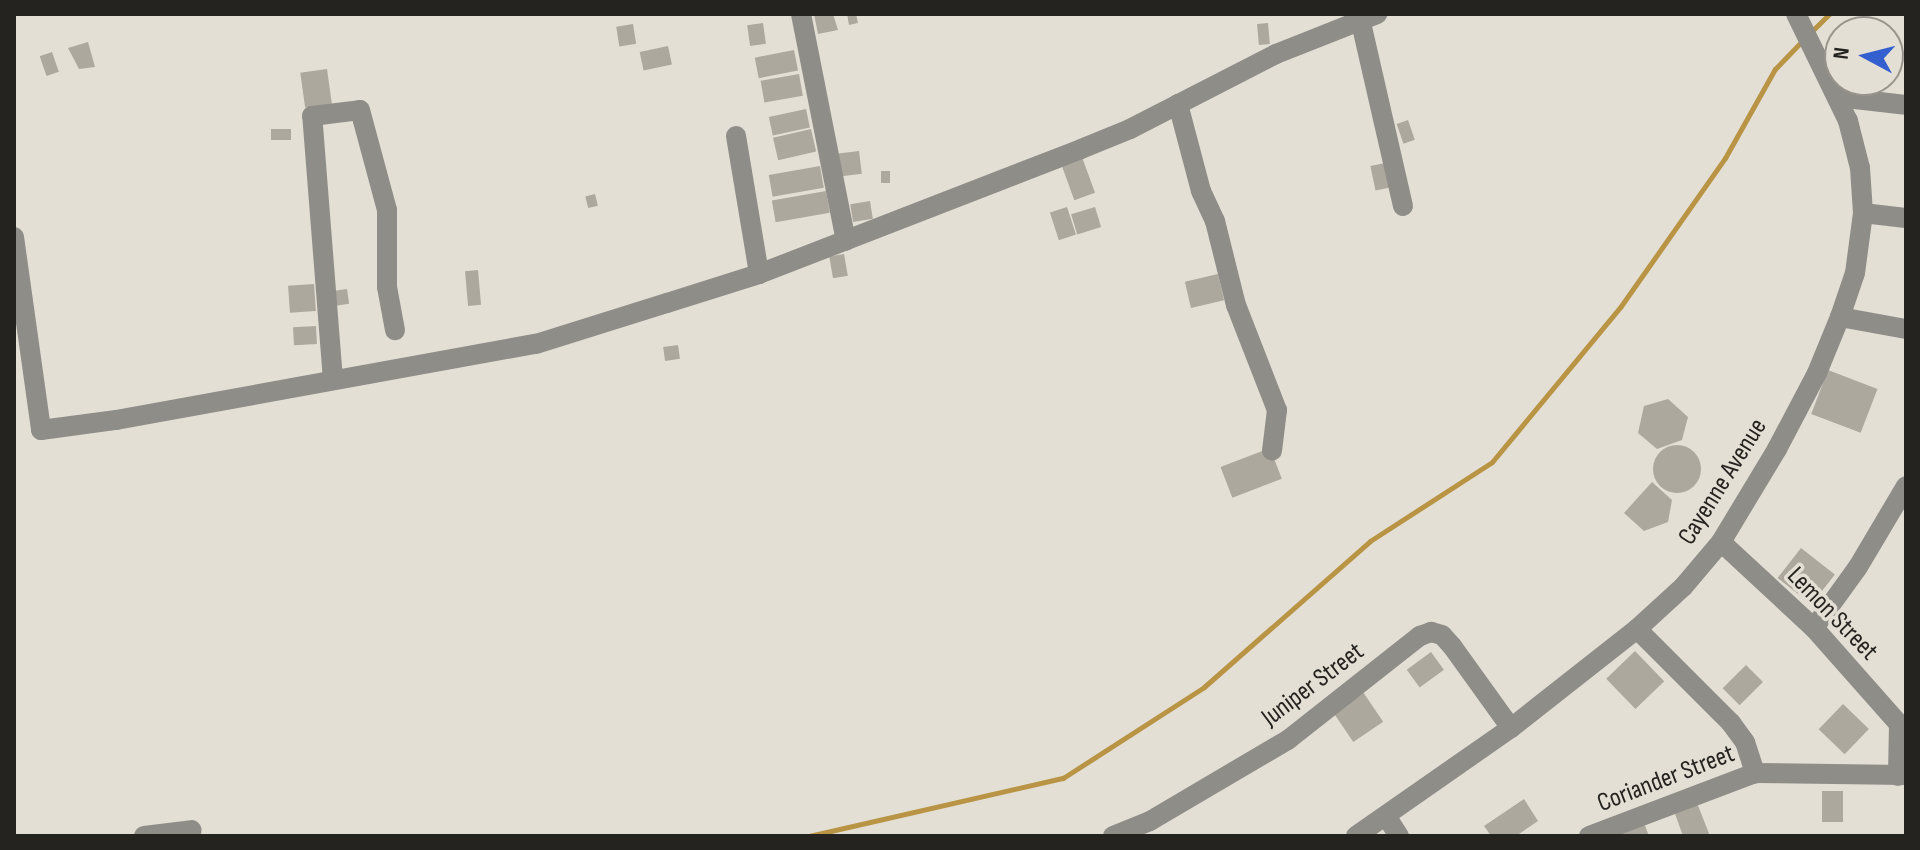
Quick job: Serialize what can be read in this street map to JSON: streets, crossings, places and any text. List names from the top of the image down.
{
  "streets": {
    "street": [
      "Cayenne Avenue",
      "Lemon Street",
      "Juniper Street",
      "Coriander Street"
    ]
  },
  "crossings": [
    ["Cayenne Avenue", "Lemon Street"],
    ["Cayenne Avenue", "Juniper Street"],
    ["Lemon Street", "Coriander Street"]
  ],
  "north": "left"
}
